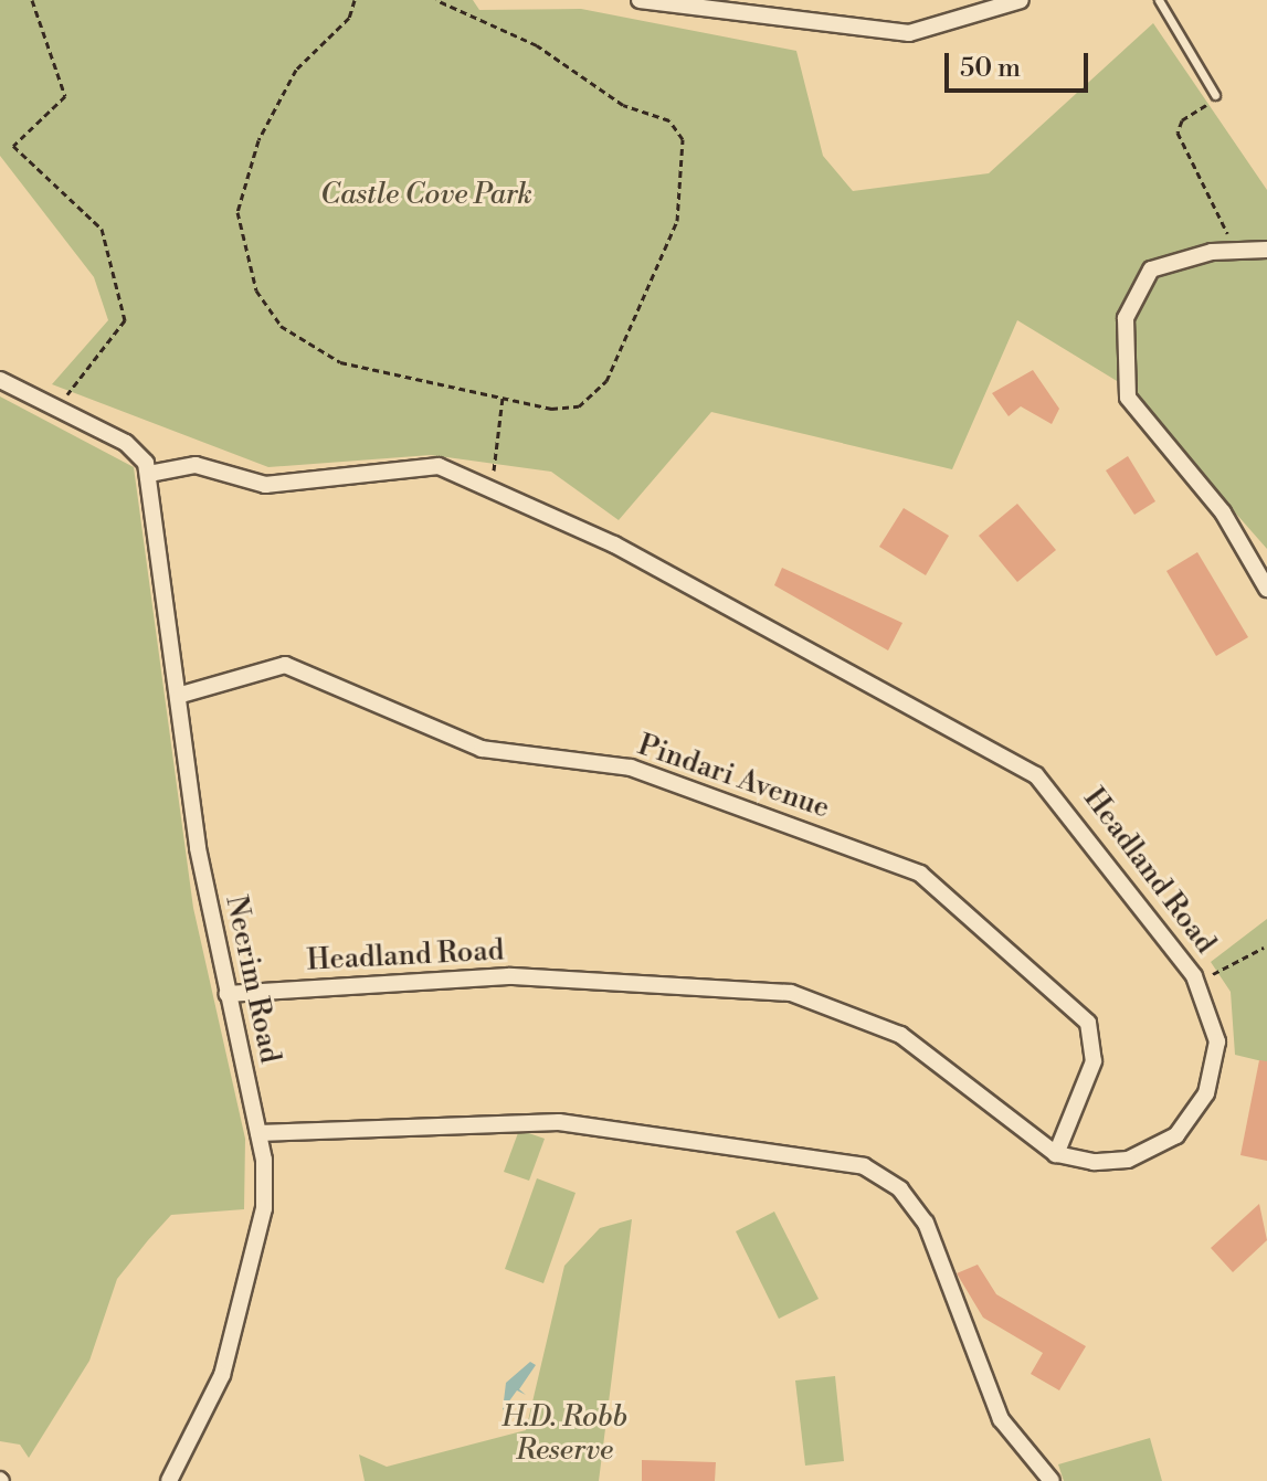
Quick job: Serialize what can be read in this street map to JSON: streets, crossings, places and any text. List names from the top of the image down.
{
  "streets": {
    "street": ["Pindari Avenue", "Headland Road", "Neerim Road"]
  },
  "crossings": [
    ["Pindari Avenue", "Headland Road"],
    ["Pindari Avenue", "Neerim Road"],
    ["Headland Road", "Neerim Road"]
  ],
  "parks": ["Castle Cove Park", "H.D. Robb Reserve"],
  "scale_bar": "50 m"
}
